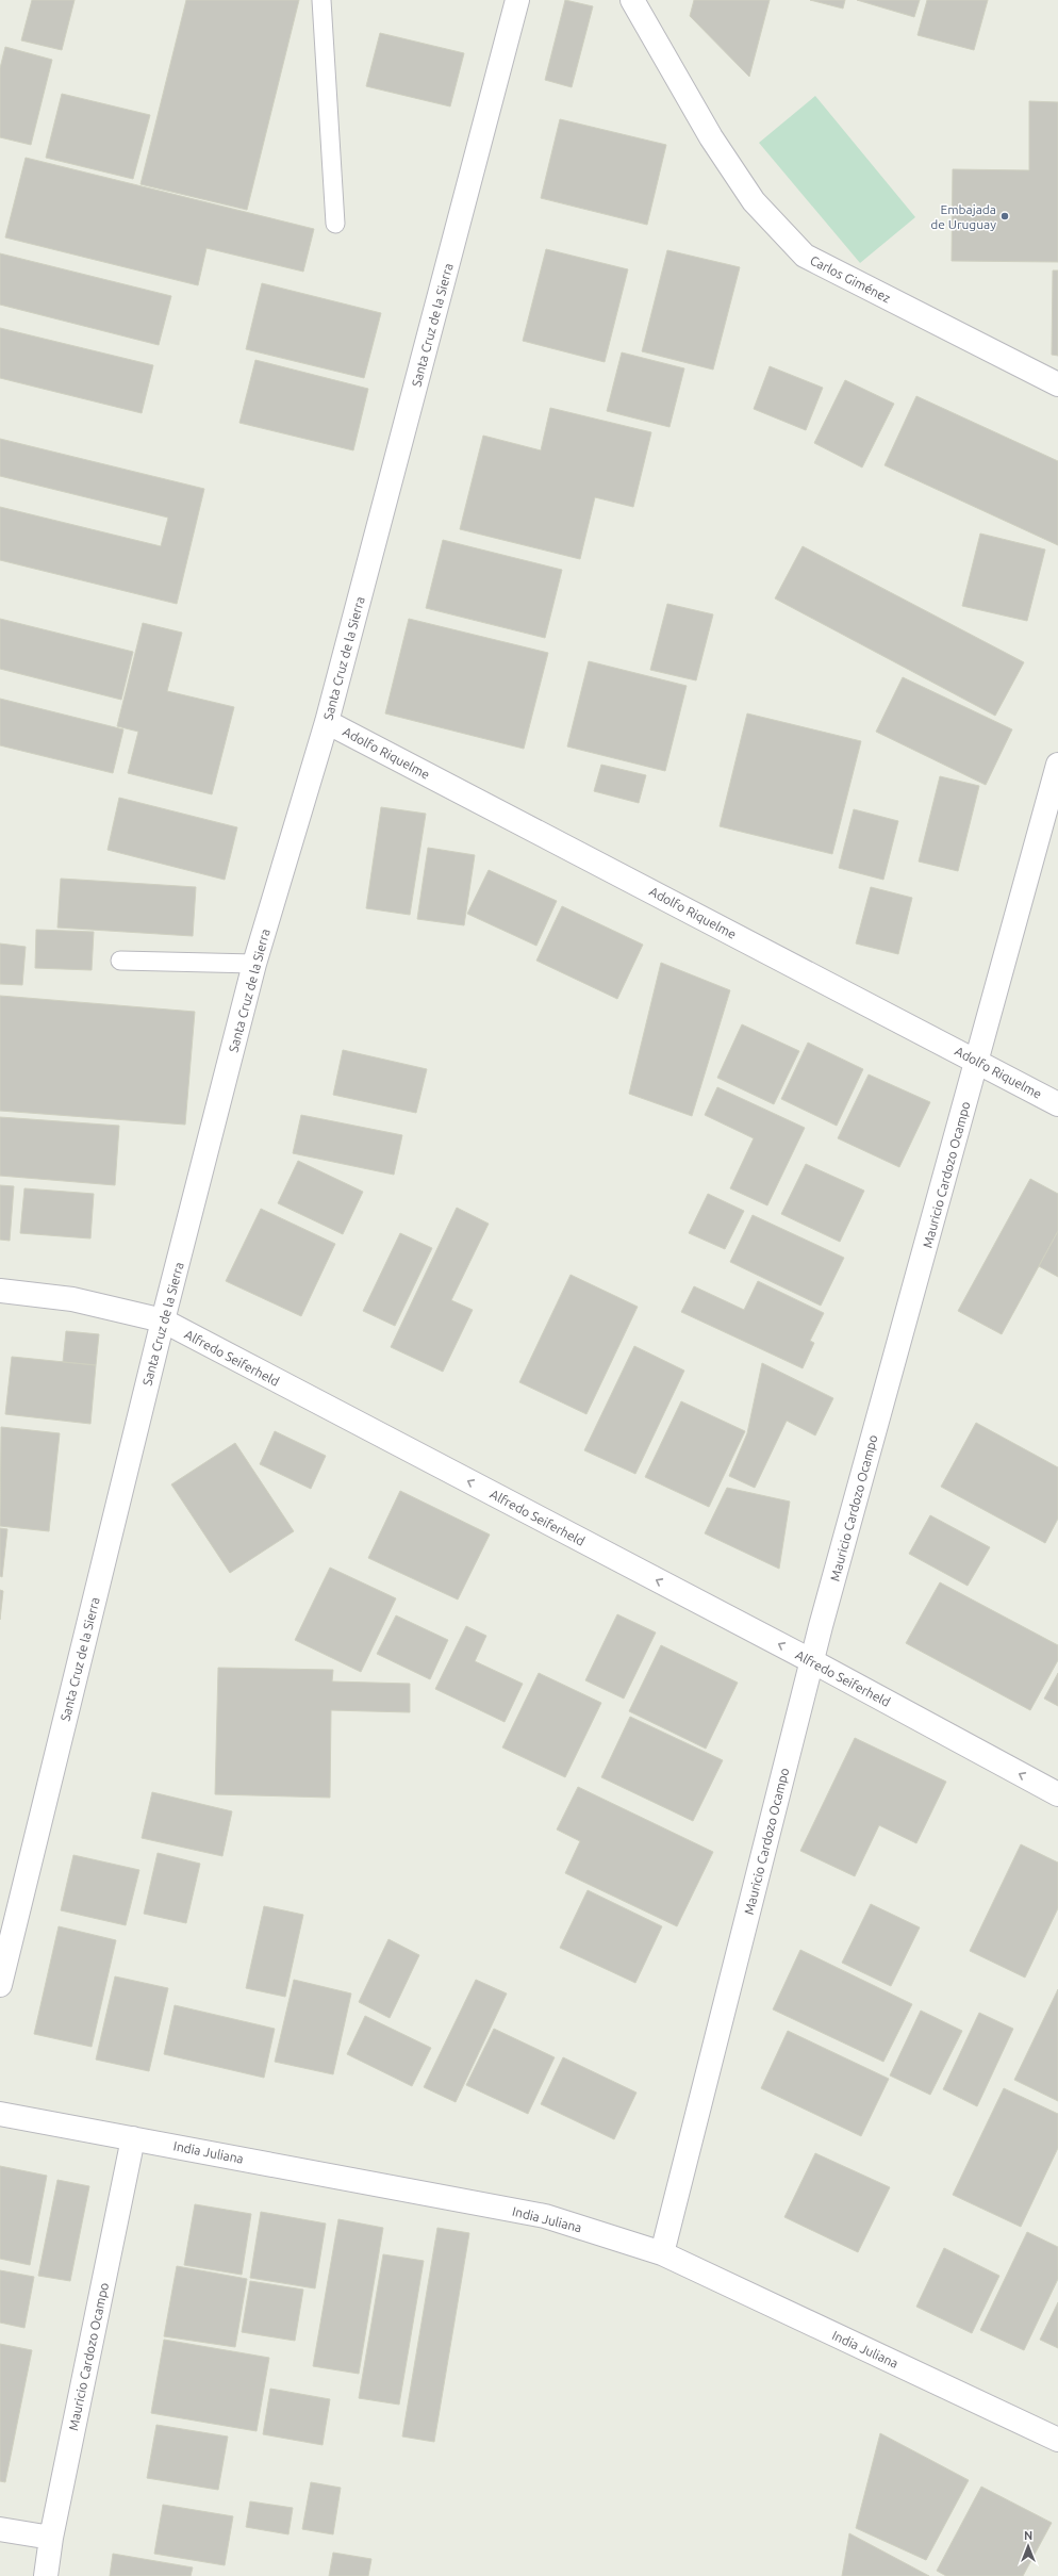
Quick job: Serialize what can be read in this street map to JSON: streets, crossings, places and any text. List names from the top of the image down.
{
  "streets": {
    "street": [
      "Carlos Giménez",
      "Santa Cruz de la Sierra",
      "Adolfo Riquelme",
      "Mauricio Cardozo Ocampo",
      "Alfredo Seiferheld",
      "India Juliana"
    ]
  },
  "crossings": [
    ["Santa Cruz de la Sierra", "Adolfo Riquelme"],
    ["Santa Cruz de la Sierra", "Alfredo Seiferheld"],
    ["Adolfo Riquelme", "Mauricio Cardozo Ocampo"],
    ["Mauricio Cardozo Ocampo", "Alfredo Seiferheld"],
    ["Mauricio Cardozo Ocampo", "India Juliana"]
  ],
  "one_way": ["Alfredo Seiferheld"],
  "places": ["Embajada de Uruguay"],
  "north": "top"
}
